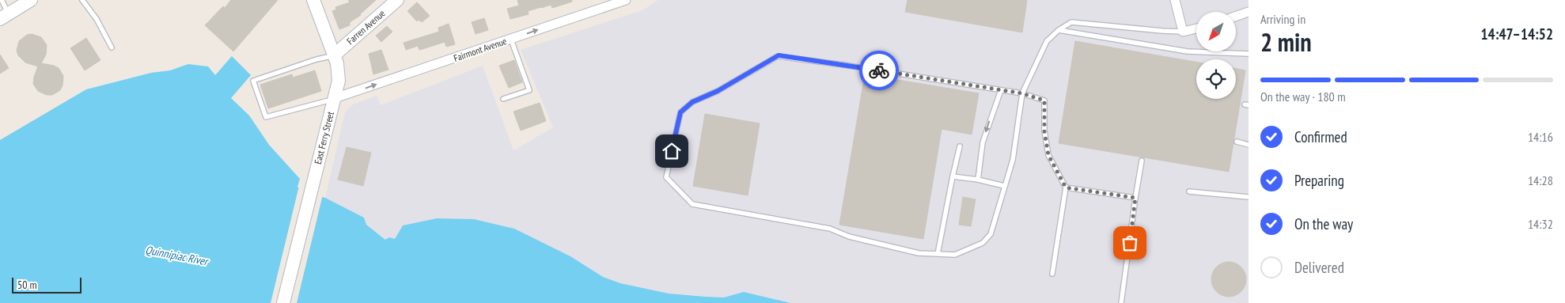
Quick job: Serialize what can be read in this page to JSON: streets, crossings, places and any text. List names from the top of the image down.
{
  "streets": {
    "main road": ["Farren Avenue", "East Ferry Street"],
    "street": ["Fairmont Avenue"]
  },
  "crossings": [
    ["Farren Avenue", "East Ferry Street"],
    ["Fairmont Avenue", "East Ferry Street"]
  ],
  "one_way": ["Fairmont Avenue"],
  "water": ["Quinnipiac River"],
  "scale_bar": "50 m",
  "north": "bottom left",
  "page": {
    "heading": ["2 min", "Arriving in", "14:47–14:52"],
    "bar": "On the way · 180 m",
    "list": [
      ["Confirmed", "14:16"],
      ["Preparing", "14:28"],
      ["On the way", "14:32"],
      "Delivered"
    ],
    "scale": "50 m"
  }
}
